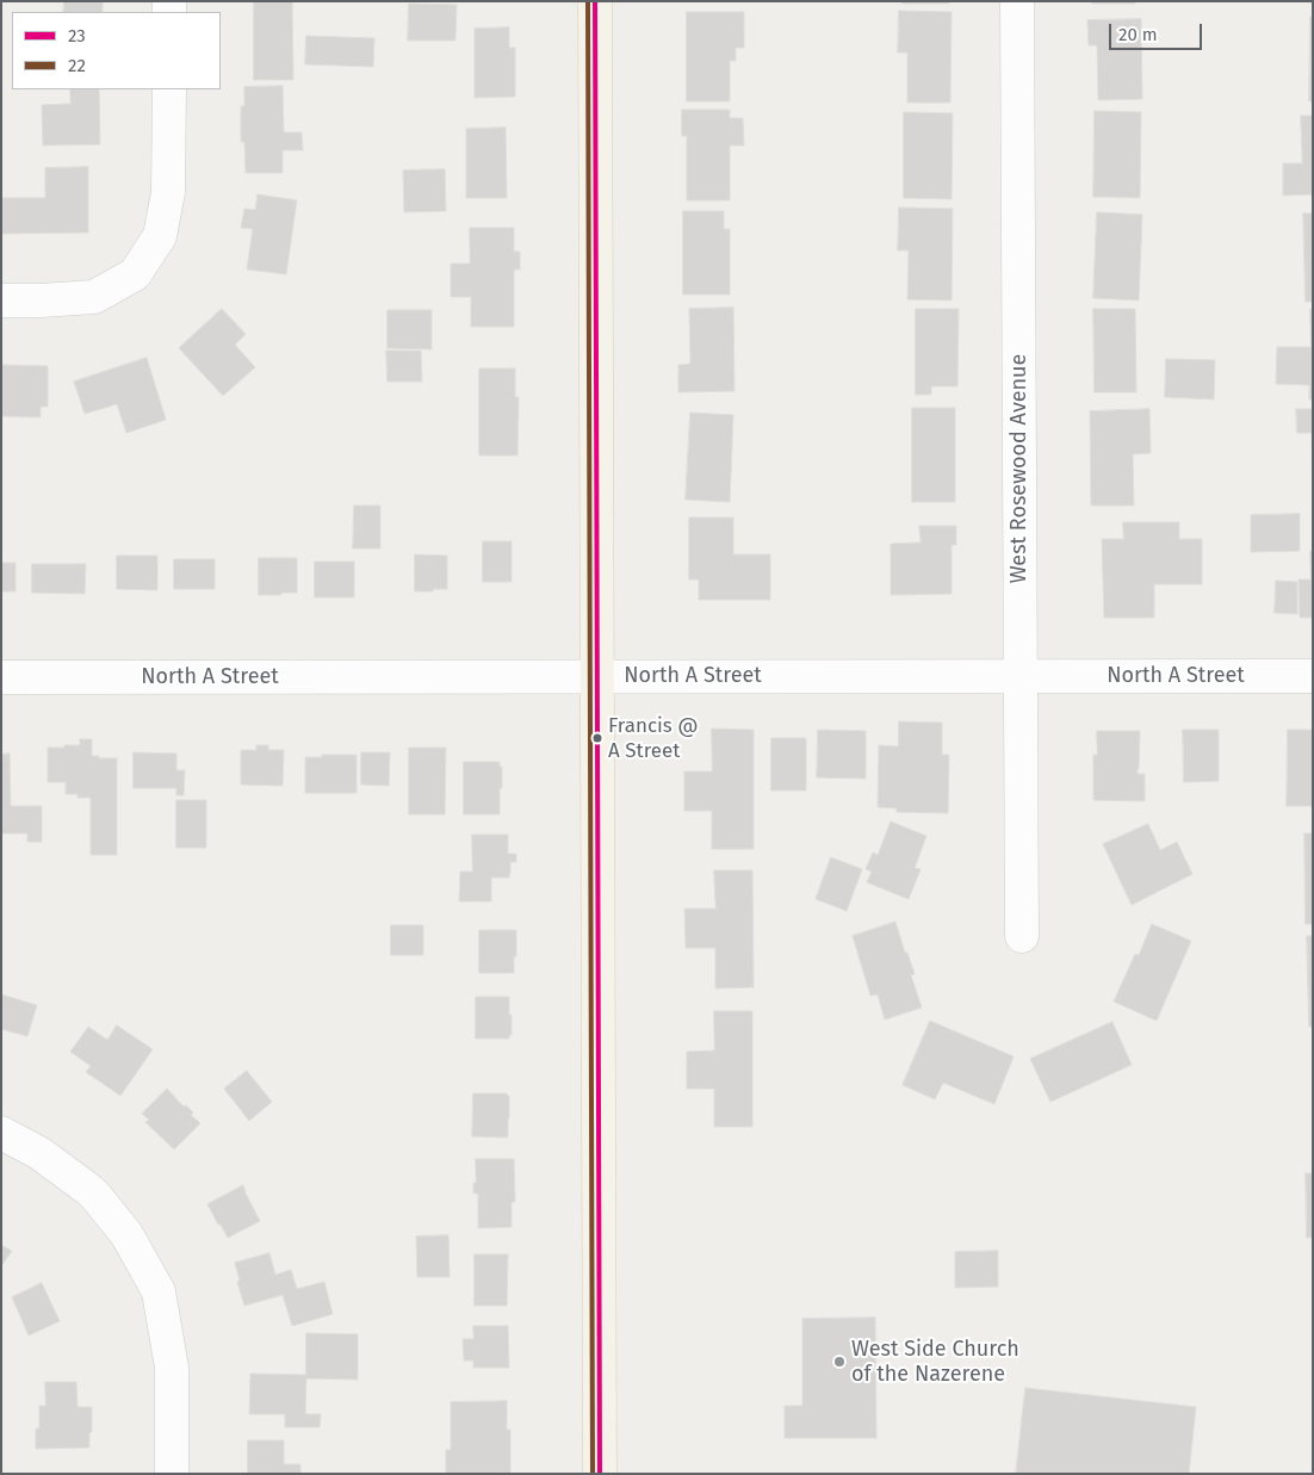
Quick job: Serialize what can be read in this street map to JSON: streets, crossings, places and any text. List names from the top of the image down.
{
  "streets": {
    "street": ["West Rosewood Avenue", "North A Street"]
  },
  "crossings": [
    ["West Rosewood Avenue", "North A Street"]
  ],
  "places": ["Francis @ A Street", "West Side Church of the Nazerene"],
  "lines": ["transit line 23", "transit line 22"],
  "legend": ["23", "22"],
  "scale_bar": "20 m"
}
